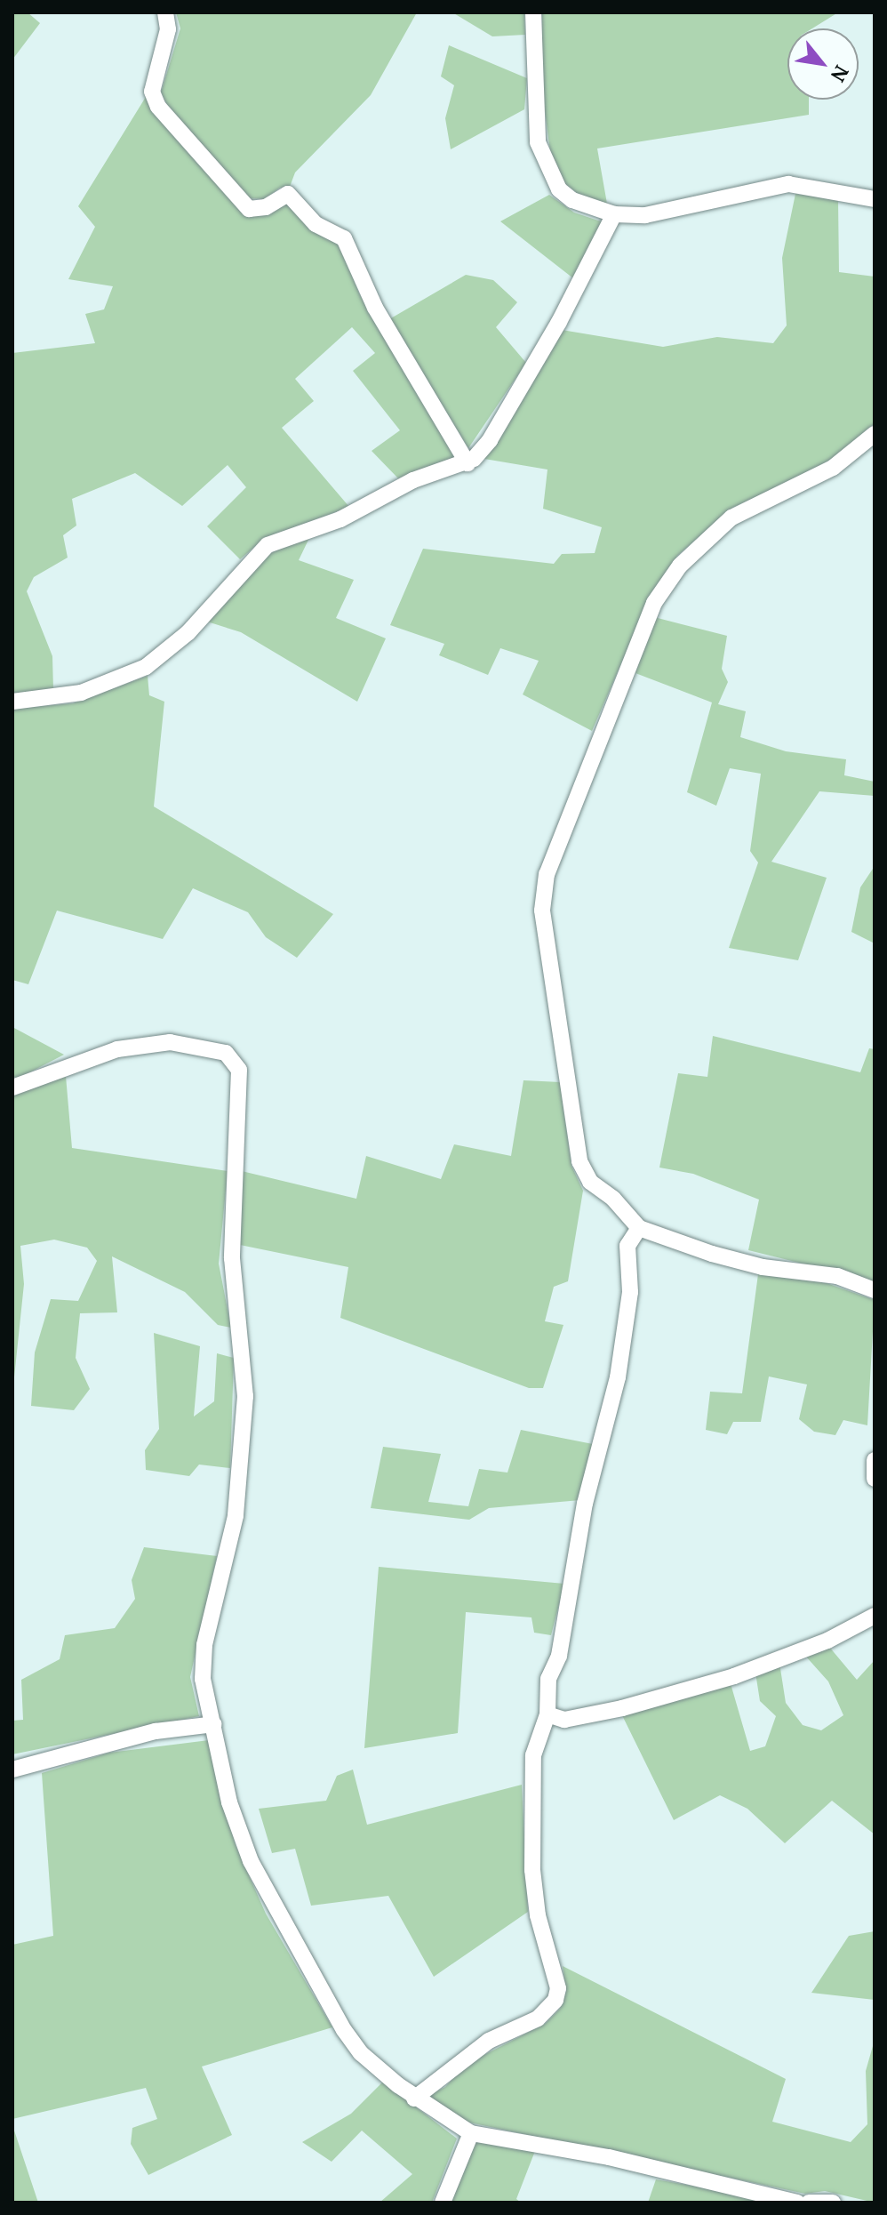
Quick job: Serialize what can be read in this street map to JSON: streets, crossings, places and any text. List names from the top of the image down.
{
  "north": "bottom right"
}
